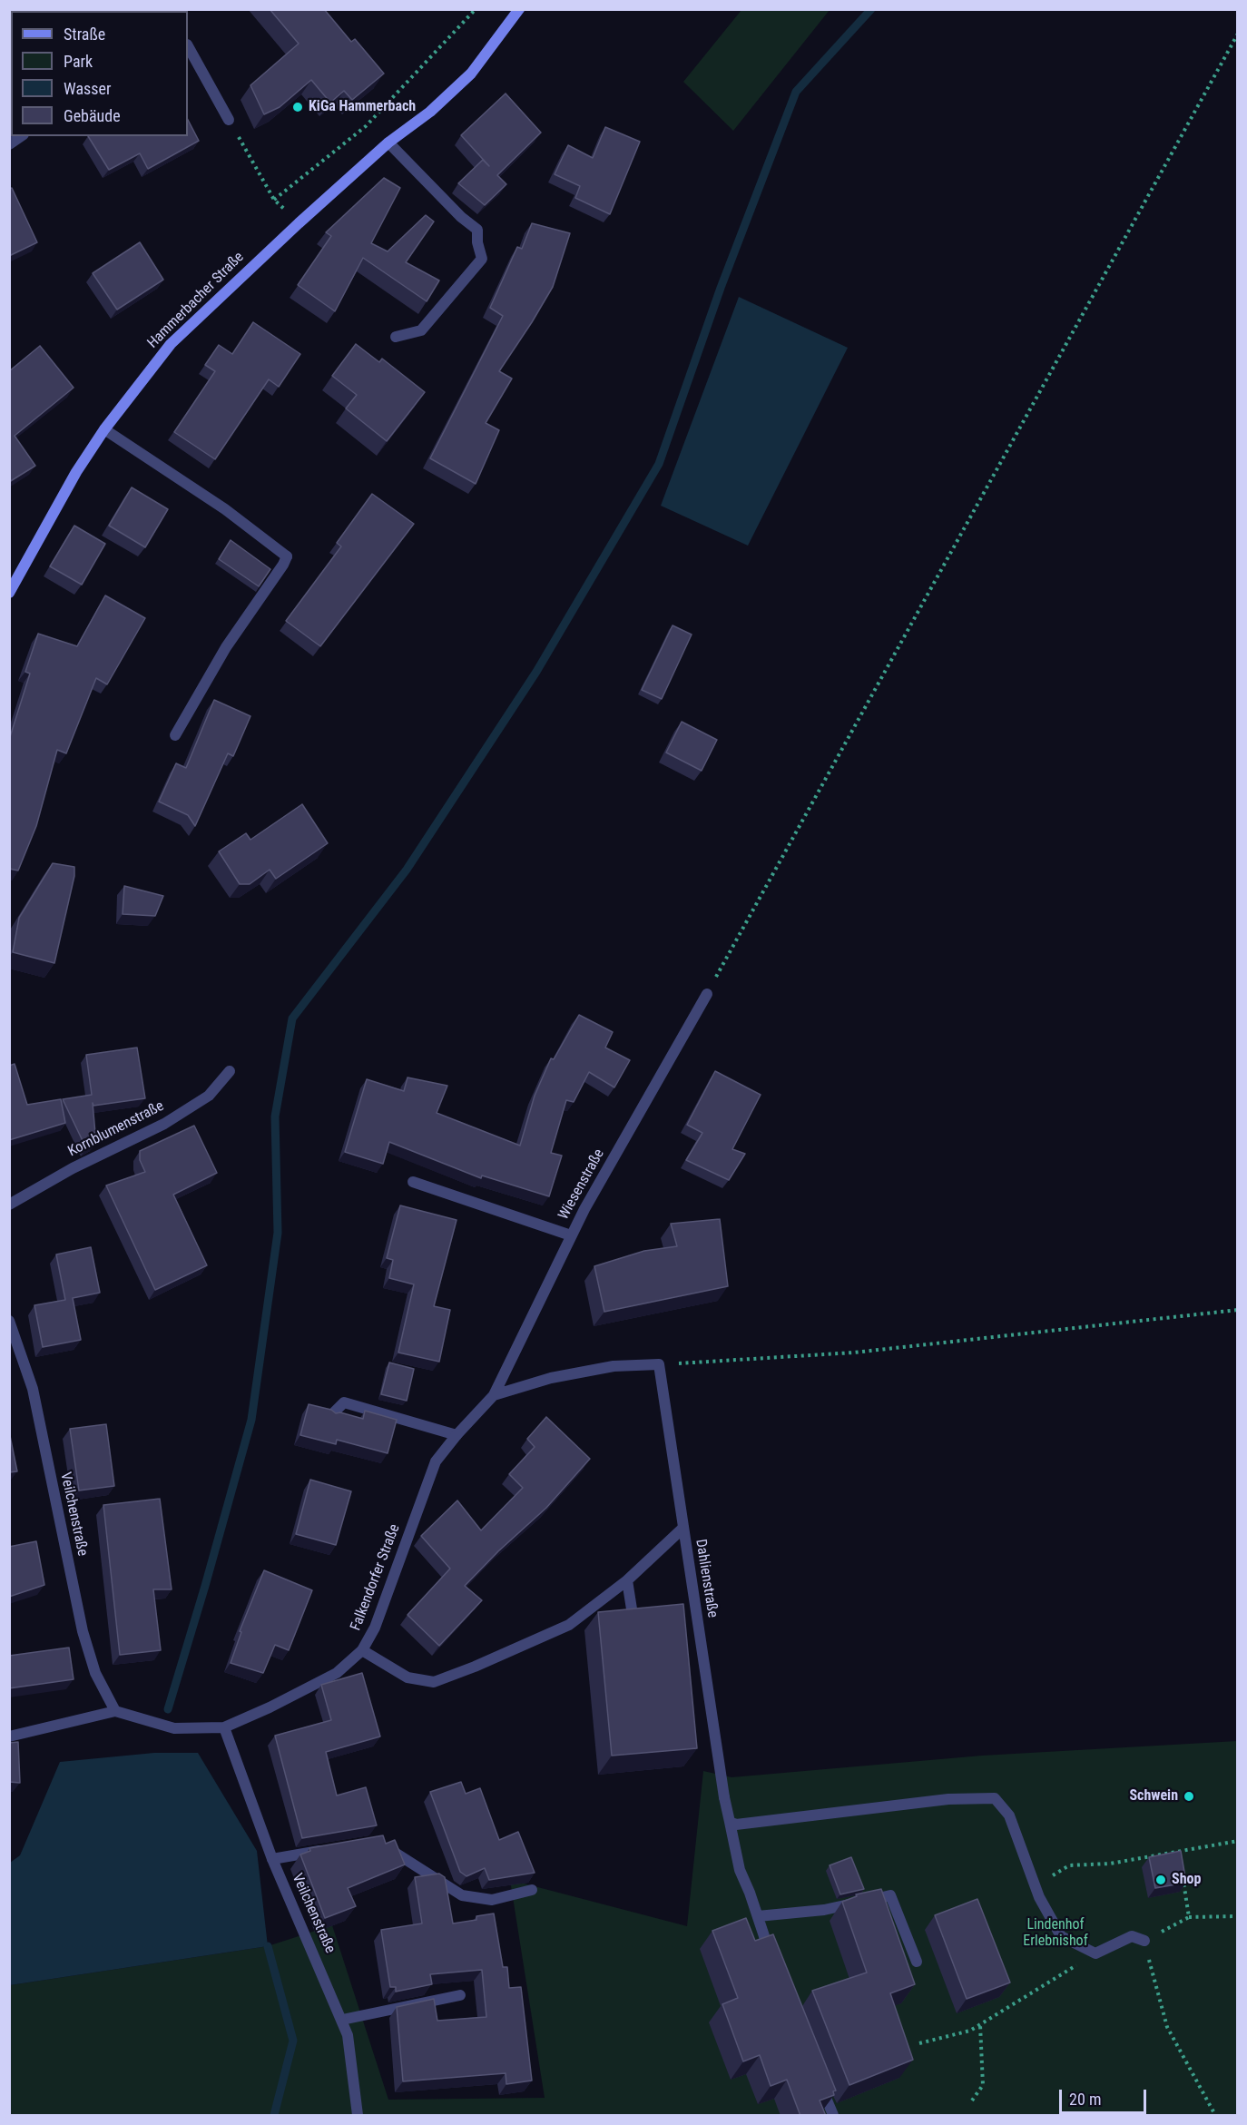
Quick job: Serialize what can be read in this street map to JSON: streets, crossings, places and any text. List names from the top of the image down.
{
  "streets": {
    "main road": ["Hammerbacher Straße"],
    "street": [
      "Kornblumenstraße",
      "Wiesenstraße",
      "Veilchenstraße",
      "Falkendorfer Straße",
      "Dahlienstraße"
    ]
  },
  "crossings": [
    ["Wiesenstraße", "Falkendorfer Straße"],
    ["Veilchenstraße", "Falkendorfer Straße"],
    ["Falkendorfer Straße", "Dahlienstraße"]
  ],
  "parks": ["Lindenhof Erlebnishof"],
  "places": ["KiGa Hammerbach", "Schwein", "Shop"],
  "legend": [
    "Straße",
    "Park",
    "Wasser",
    "Gebäude"
  ],
  "scale_bar": "20 m"
}
